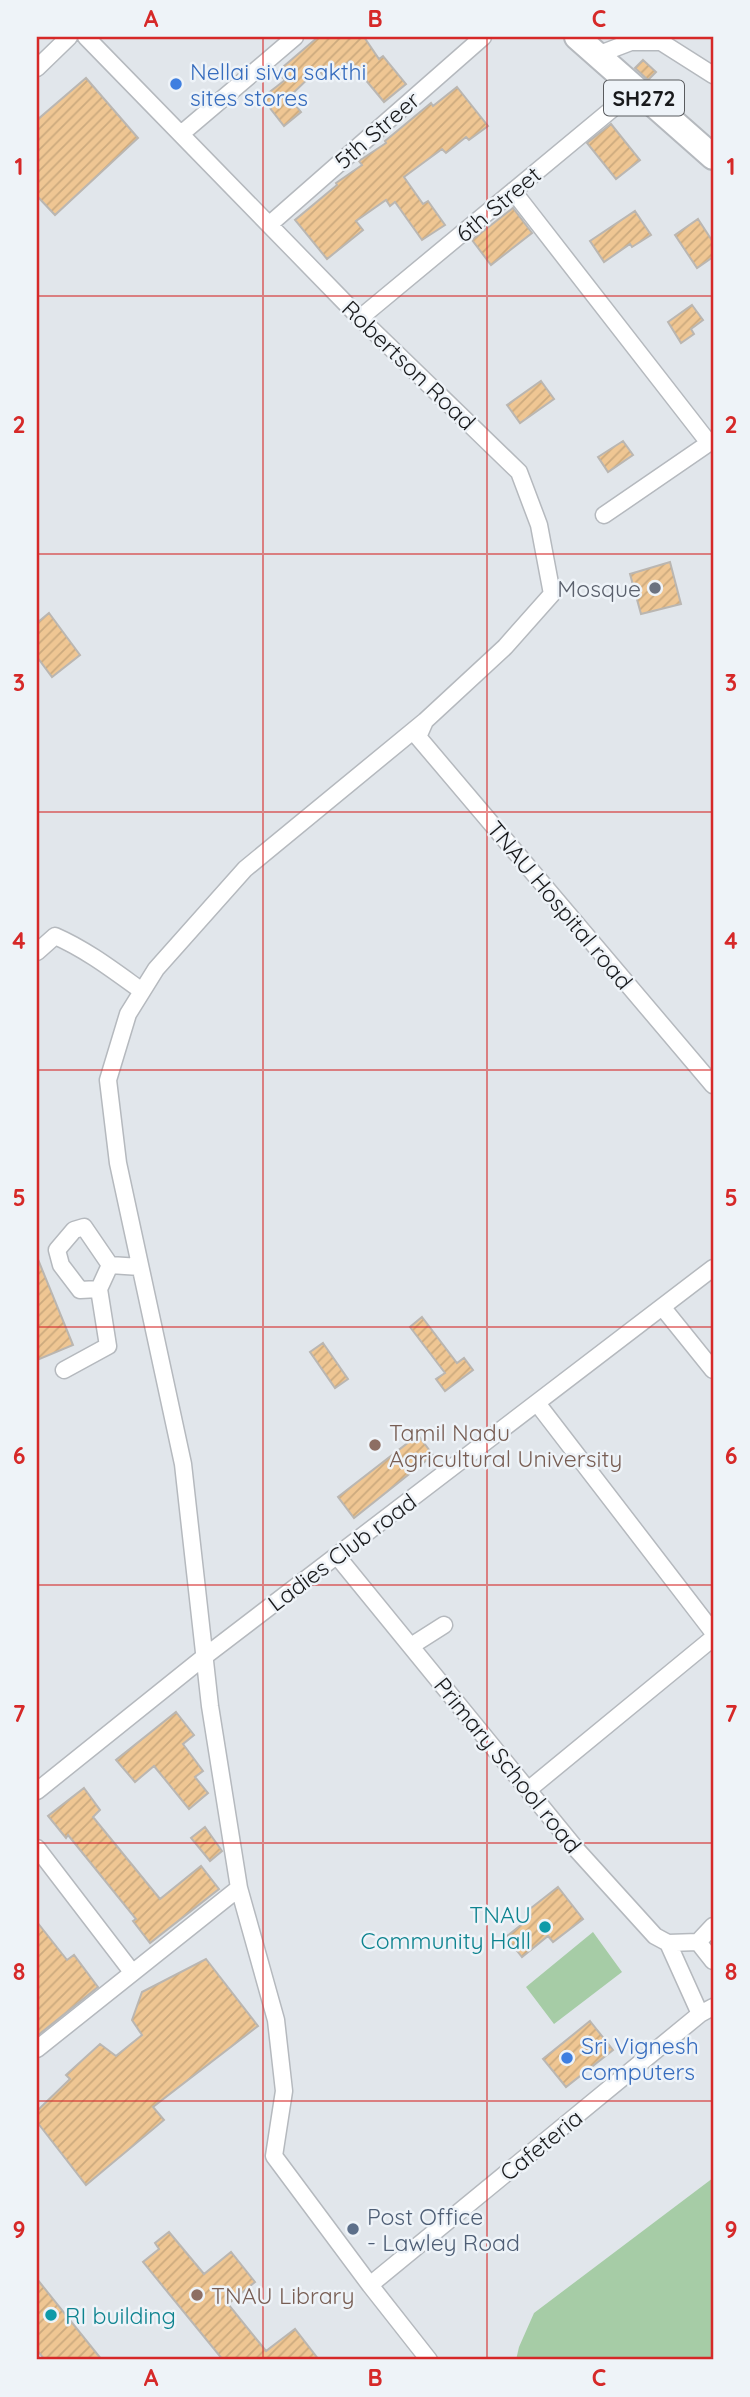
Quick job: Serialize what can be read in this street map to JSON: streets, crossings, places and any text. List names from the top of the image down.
{
  "streets": {
    "main road": ["SH272"],
    "street": [
      "5th Streer",
      "6th Street",
      "Robertson Road",
      "TNAU Hospital road",
      "Ladies Club road",
      "Primary School road",
      "Cafeteria"
    ]
  },
  "crossings": [
    ["SH272", "6th Street"],
    ["5th Streer", "Robertson Road"],
    ["6th Street", "Robertson Road"],
    ["Robertson Road", "TNAU Hospital road"],
    ["Ladies Club road", "Primary School road"]
  ],
  "places": [
    "Nellai siva sakthi sites stores",
    "Mosque",
    "Tamil Nadu Agricultural University",
    "TNAU Community Hall",
    "Sri Vignesh computers",
    "Post Office - Lawley Road",
    "TNAU Library",
    "RI building"
  ],
  "grid": {
    "columns": ["A", "B", "C"],
    "rows": [
      "1",
      "2",
      "3",
      "4",
      "5",
      "6",
      "7",
      "8",
      "9"
    ]
  }
}
